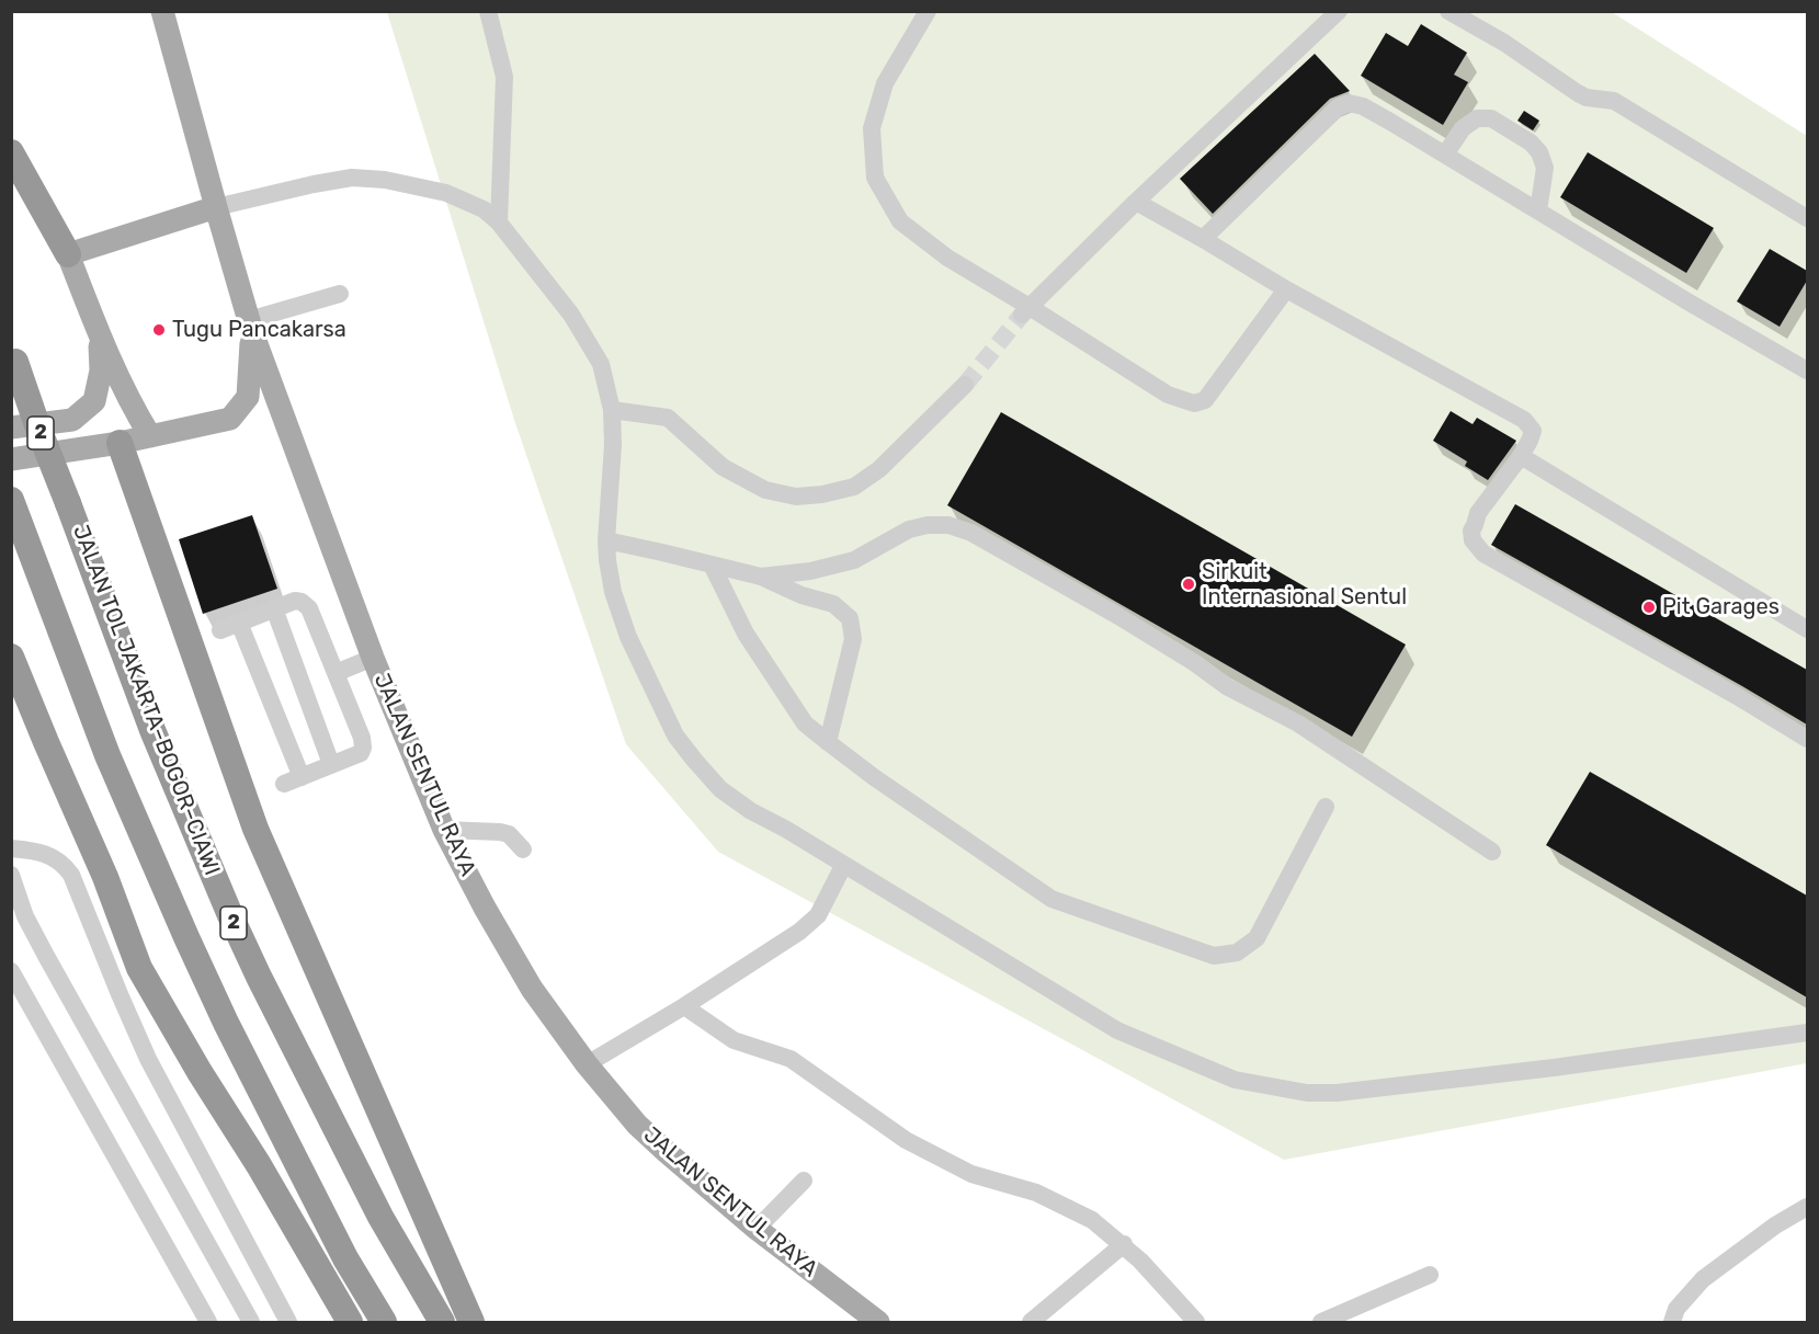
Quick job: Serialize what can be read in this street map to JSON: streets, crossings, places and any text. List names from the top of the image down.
{
  "streets": {
    "highway": ["2", "JALAN TOL JAKARTA–BOGOR–CIAWI"],
    "main road": ["JALAN SENTUL RAYA"]
  },
  "places": ["Tugu Pancakarsa", "Sirkuit Internasional Sentul", "Pit Garages"]
}
